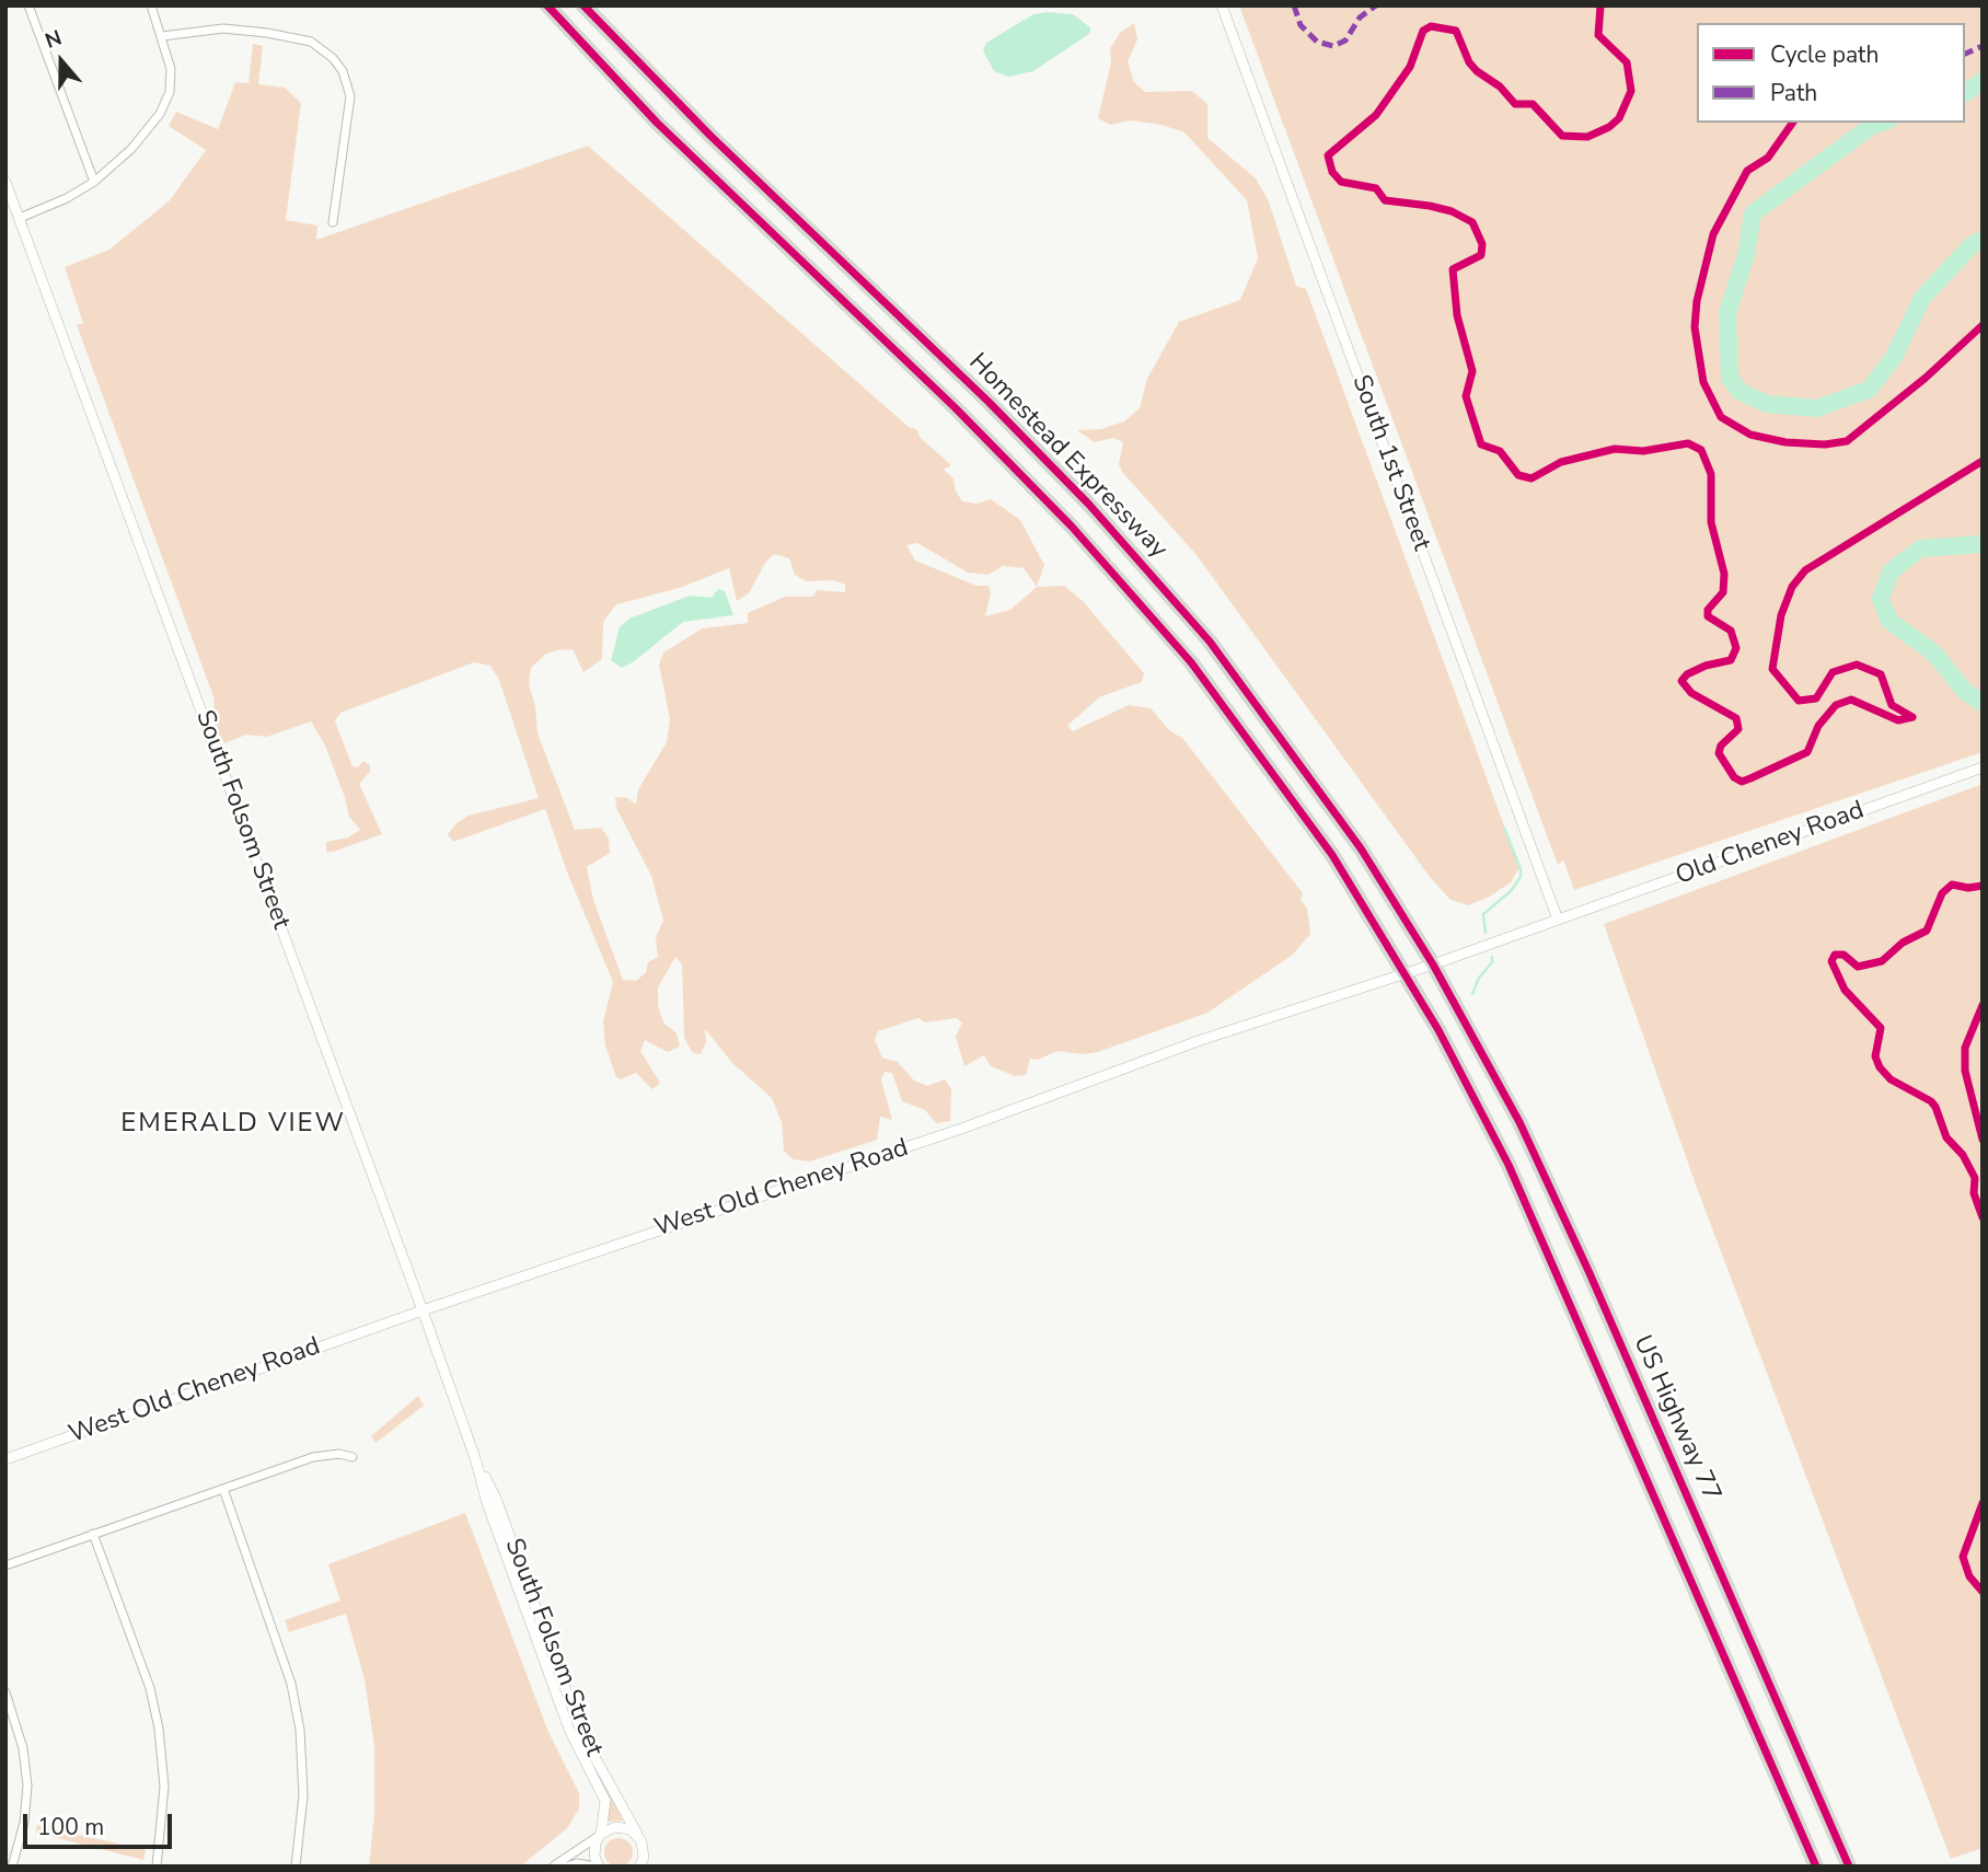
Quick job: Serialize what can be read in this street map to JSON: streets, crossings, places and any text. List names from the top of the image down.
{
  "streets": {
    "highway": ["Homestead Expressway", "US Highway 77"],
    "street": [
      "South 1st Street",
      "South Folsom Street",
      "Old Cheney Road",
      "West Old Cheney Road"
    ]
  },
  "crossings": [
    ["Homestead Expressway", "West Old Cheney Road"],
    ["Homestead Expressway", "US Highway 77"],
    ["South 1st Street", "Old Cheney Road"],
    ["South 1st Street", "West Old Cheney Road"],
    ["South Folsom Street", "West Old Cheney Road"],
    ["Old Cheney Road", "West Old Cheney Road"]
  ],
  "districts": ["EMERALD VIEW"],
  "legend": ["Cycle path", "Path"],
  "scale_bar": "100 m",
  "north": "top"
}
